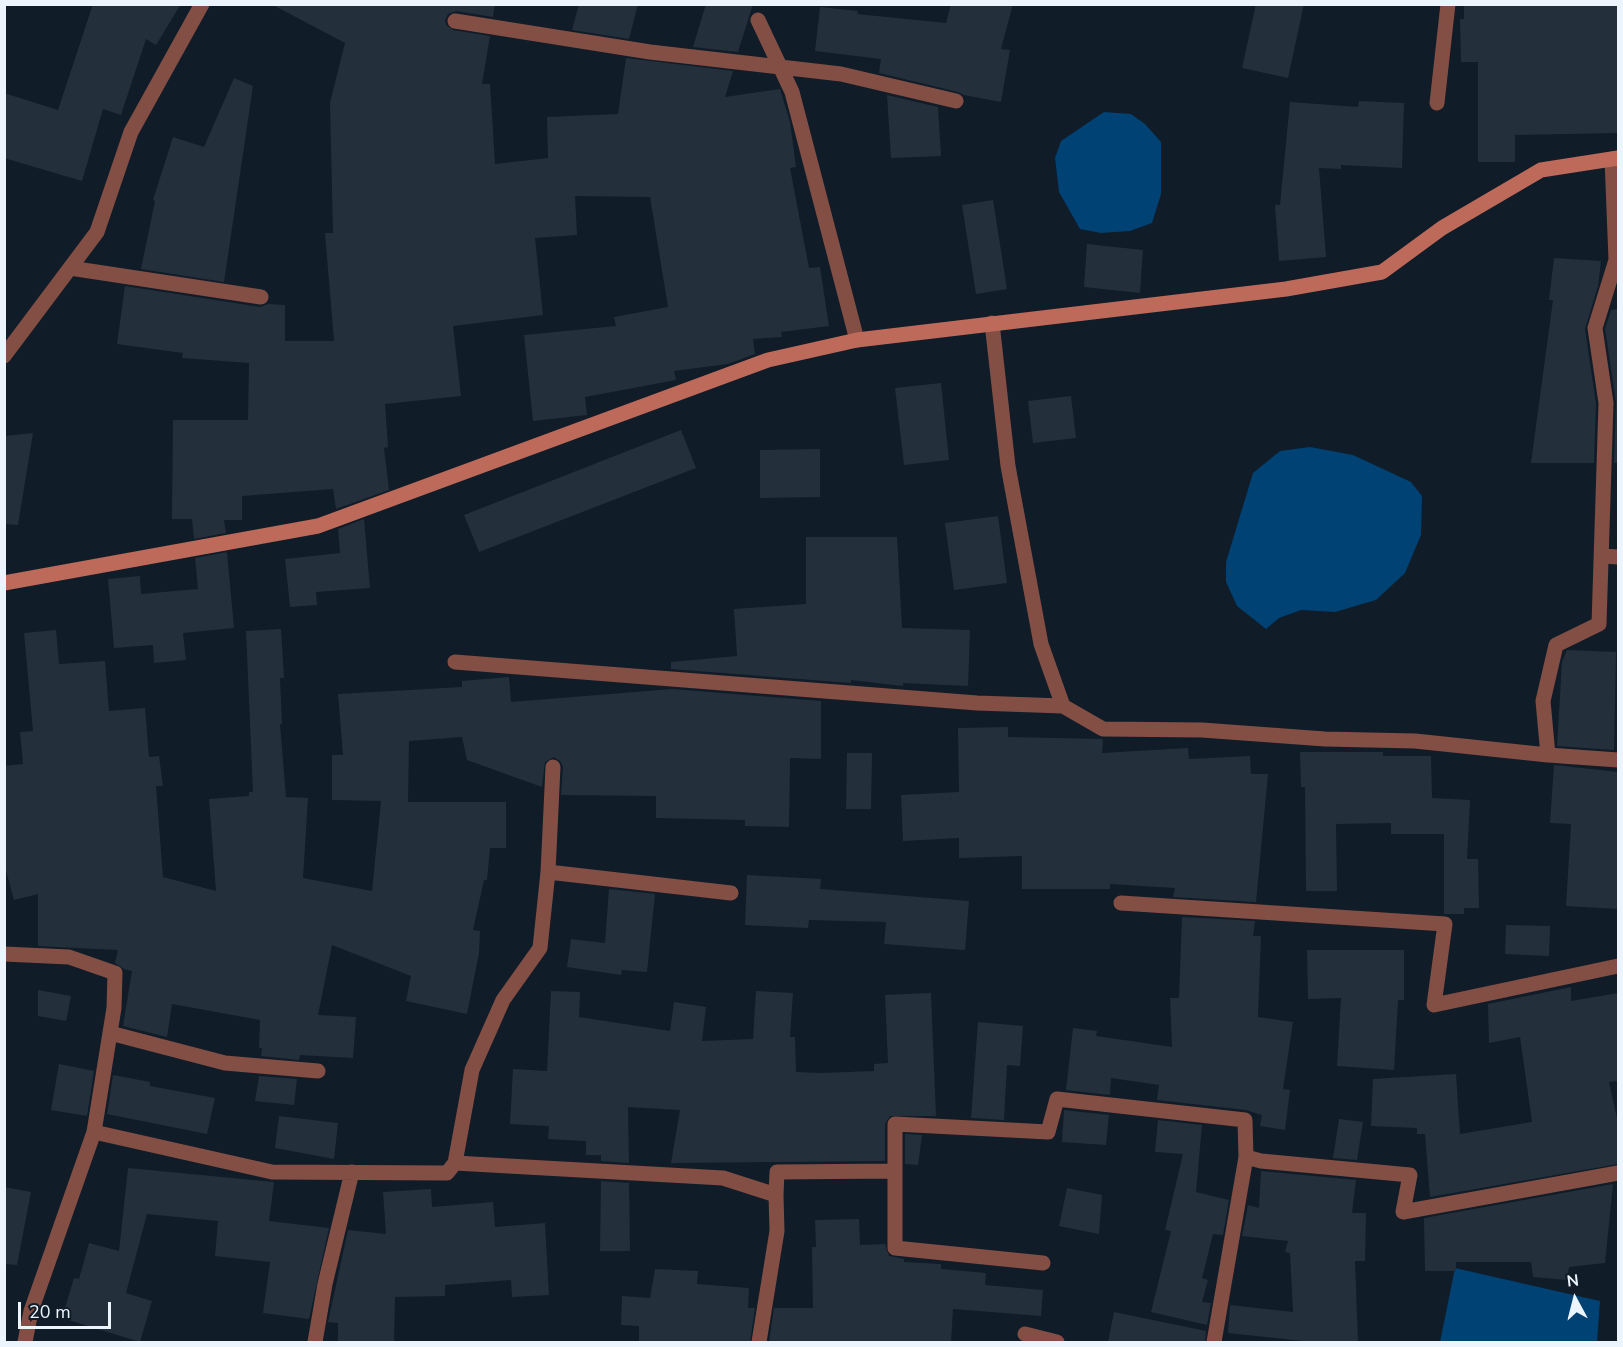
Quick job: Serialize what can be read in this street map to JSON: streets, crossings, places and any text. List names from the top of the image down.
{
  "scale_bar": "20 m",
  "north": "top"
}
